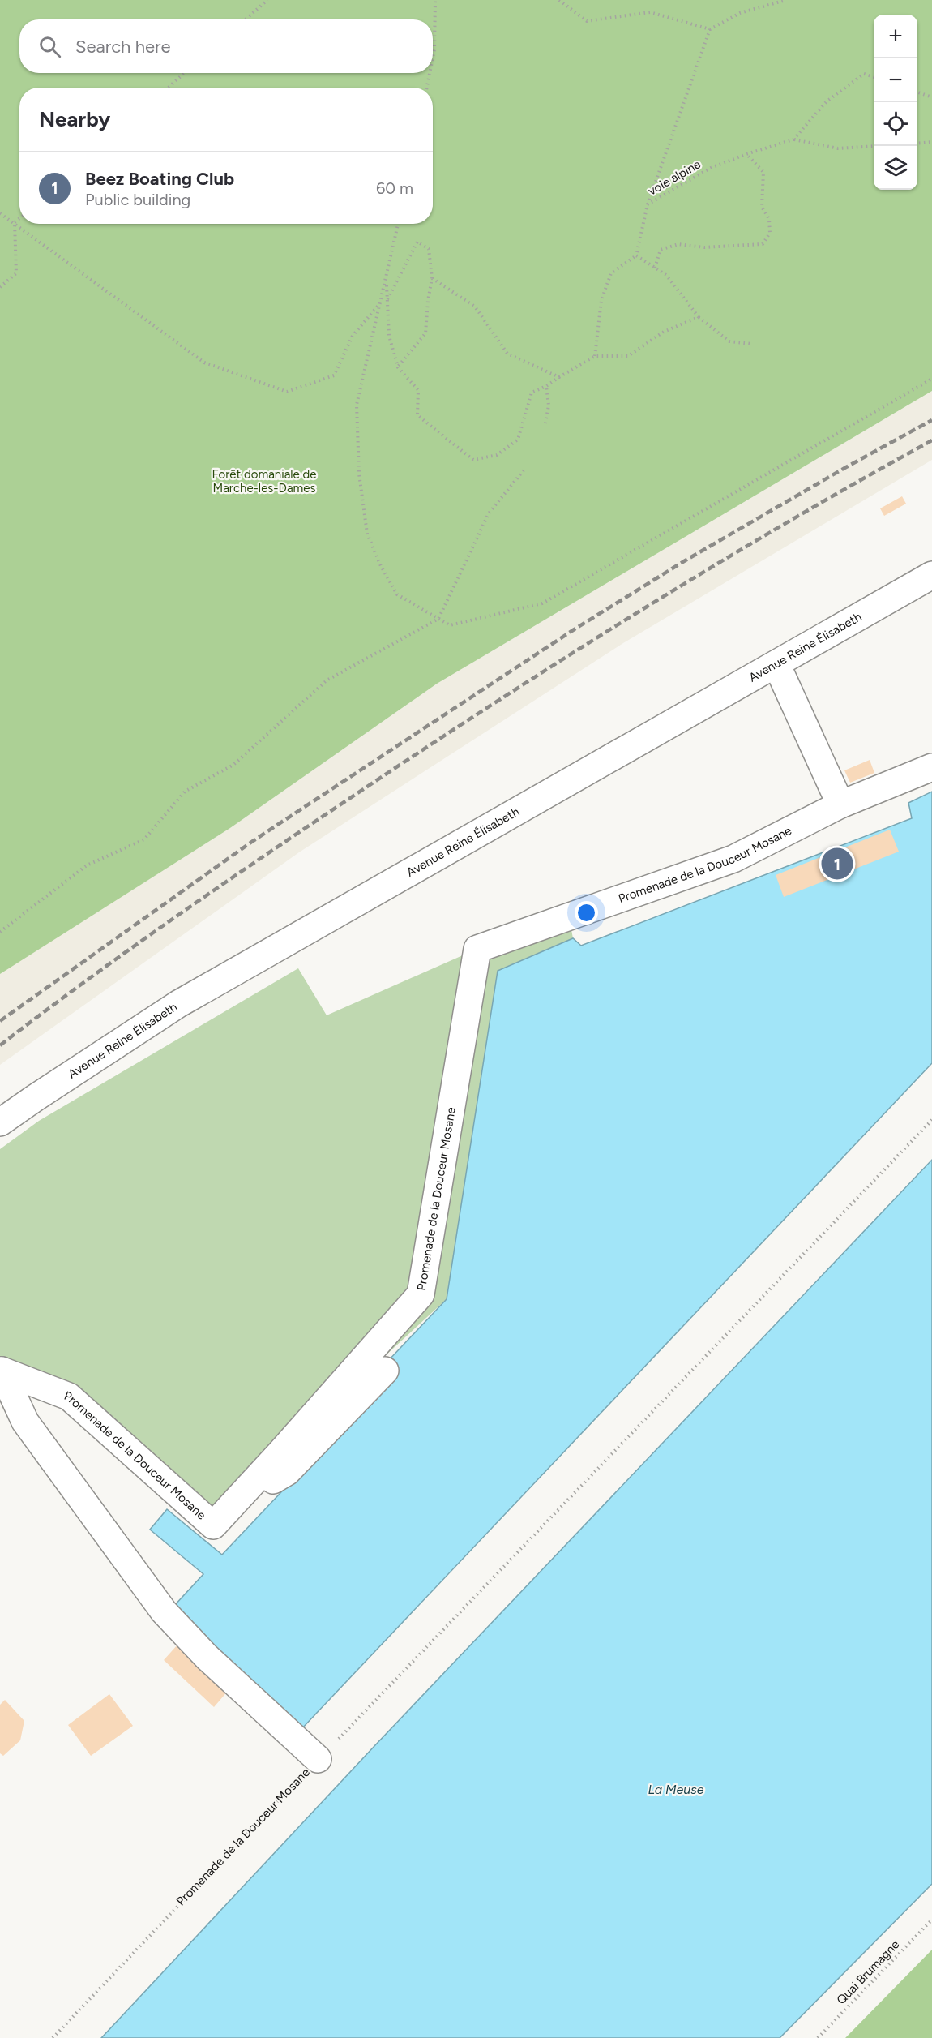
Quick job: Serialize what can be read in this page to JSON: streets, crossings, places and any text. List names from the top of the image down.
{
  "streets": {
    "main road": ["Avenue Reine Élisabeth", "Promenade de la Douceur Mosane"],
    "path": ["voie alpine", "Quai Brumagne"]
  },
  "water": ["La Meuse"],
  "parks": ["Forêt domaniale de Marche-les-Dames"],
  "page": {
    "map_buttons": ["+", "−"],
    "search": "Search here",
    "heading": "Nearby",
    "list": [
      {
        "mark": "1",
        "name": "Beez Boating Club",
        "note": "Public building",
        "value": "60 m"
      }
    ],
    "pins": "1"
  }
}
